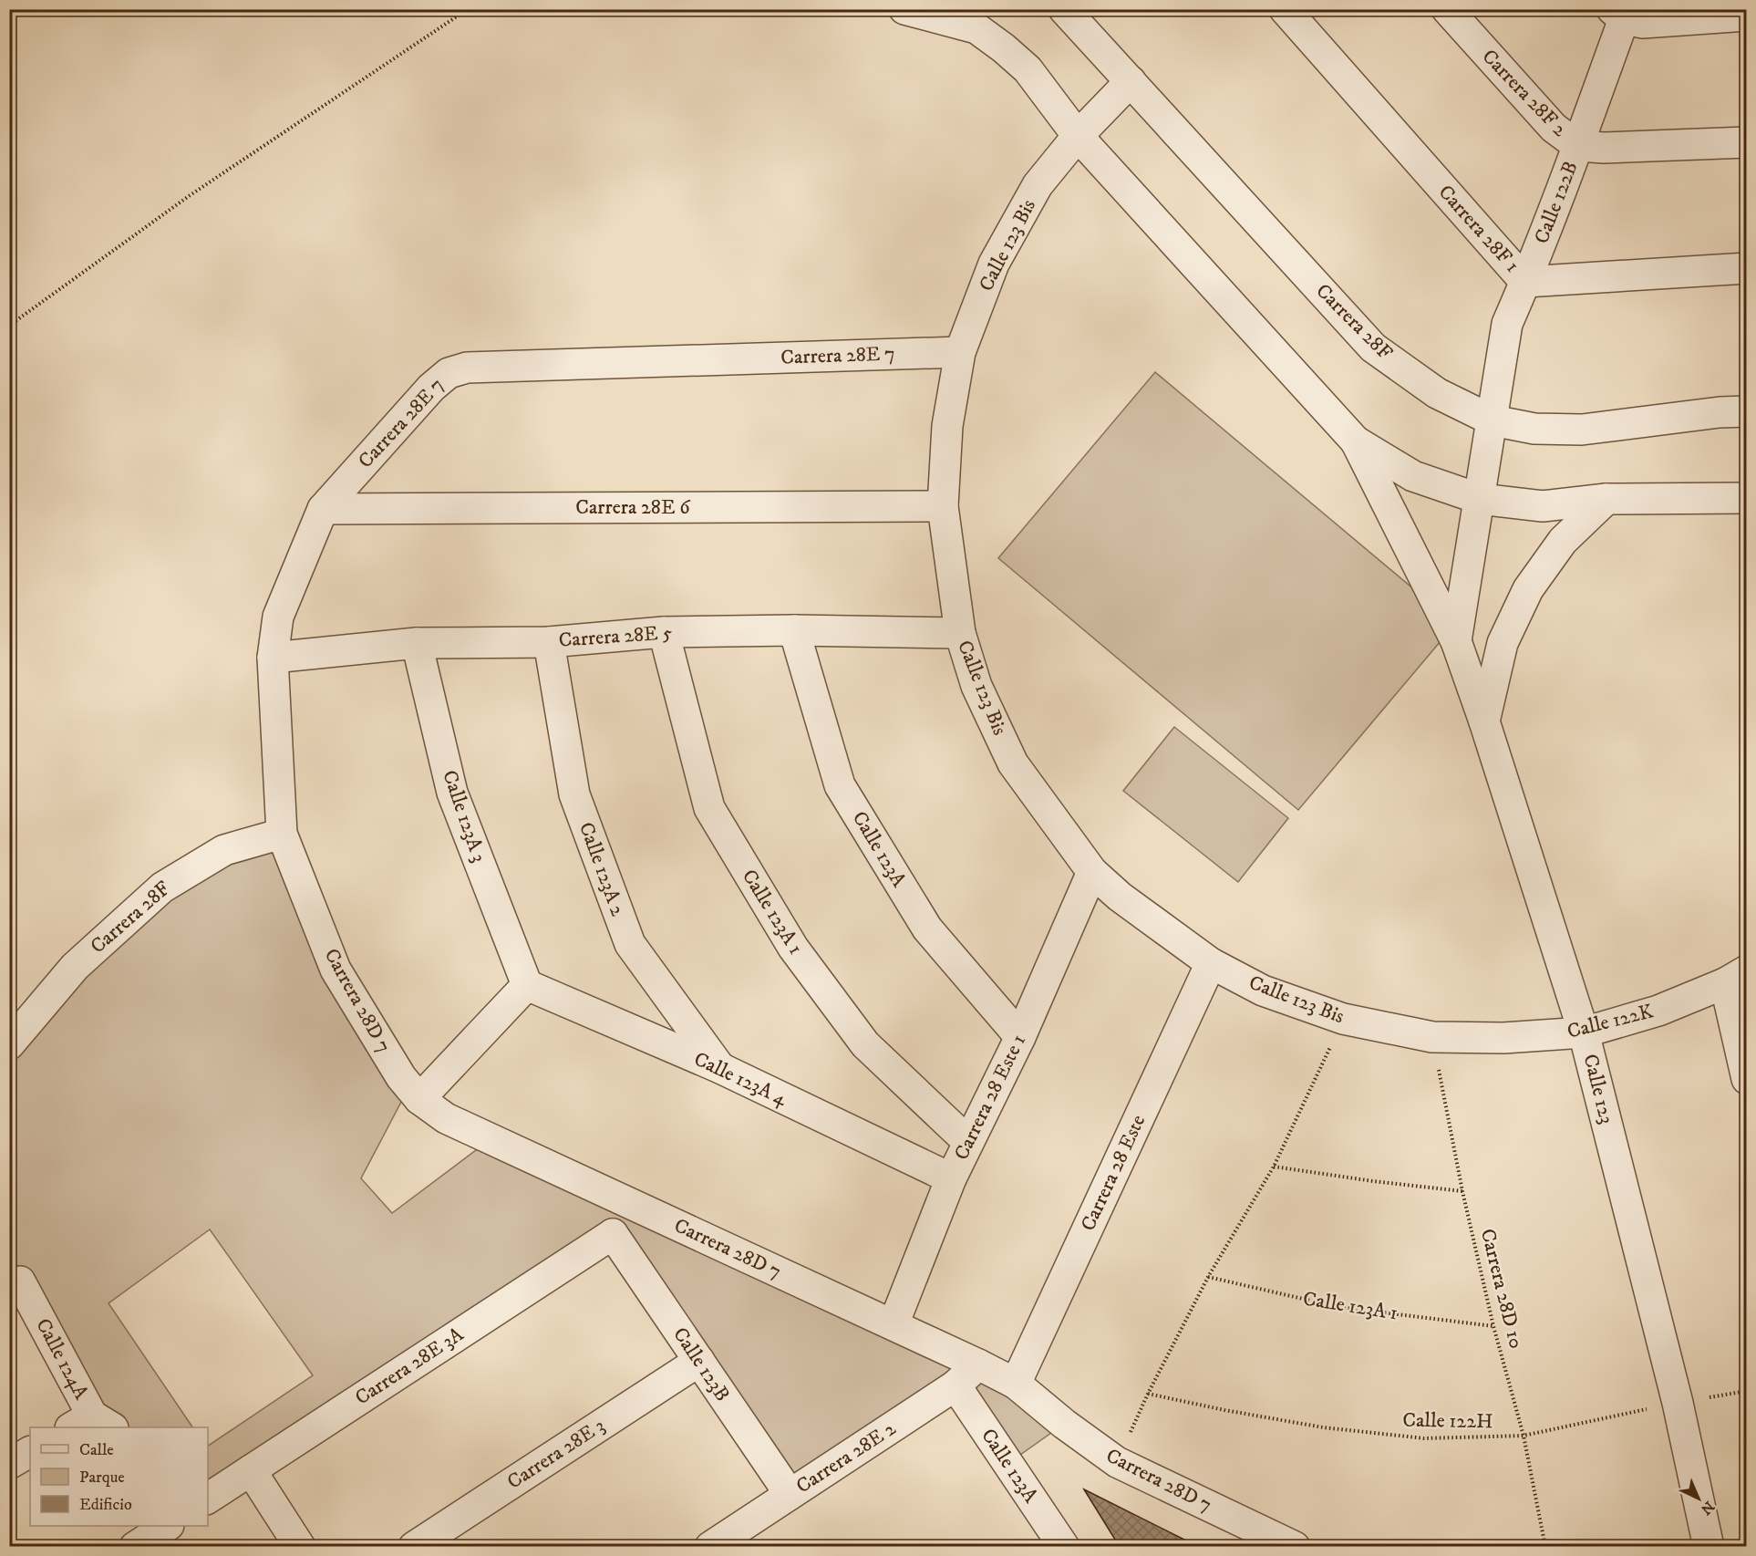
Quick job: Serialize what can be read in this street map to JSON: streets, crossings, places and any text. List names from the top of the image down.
{
  "streets": {
    "street": [
      "Carrera 28F 2",
      "Calle 122B",
      "Carrera 28F 1",
      "Calle 123 Bis",
      "Carrera 28F",
      "Carrera 28E 7",
      "Carrera 28E 6",
      "Carrera 28E 5",
      "Calle 123A 3",
      "Calle 123A",
      "Calle 123A 2",
      "Calle 123A 1",
      "Carrera 28D 7",
      "Calle 122K",
      "Calle 123A 4",
      "Calle 123",
      "Carrera 28 Este 1",
      "Carrera 28 Este",
      "Calle 124A",
      "Calle 123B",
      "Carrera 28E 3A",
      "Carrera 28E 3",
      "Carrera 28E 2"
    ],
    "path": ["Carrera 28D 10", "Calle 122H"]
  },
  "crossings": [
    ["Carrera 28F 2", "Calle 122B"],
    ["Calle 122B", "Carrera 28F 1"],
    ["Calle 122B", "Carrera 28F"],
    ["Calle 122B", "Calle 123"],
    ["Calle 123 Bis", "Carrera 28F"],
    ["Calle 123 Bis", "Carrera 28E 7"],
    ["Calle 123 Bis", "Carrera 28E 6"],
    ["Calle 123 Bis", "Carrera 28E 5"],
    ["Calle 123 Bis", "Calle 122K"],
    ["Calle 123 Bis", "Carrera 28 Este 1"],
    ["Calle 123 Bis", "Carrera 28 Este"],
    ["Calle 123 Bis", "Carrera 28D 10"],
    ["Carrera 28F", "Carrera 28E 7"],
    ["Carrera 28F", "Carrera 28D 7"],
    ["Carrera 28E 7", "Carrera 28E 6"],
    ["Carrera 28E 7", "Carrera 28E 5"],
    ["Carrera 28E 7", "Carrera 28D 7"],
    ["Carrera 28E 5", "Calle 123A 3"],
    ["Carrera 28E 5", "Calle 123A"],
    ["Carrera 28E 5", "Calle 123A 2"],
    ["Carrera 28E 5", "Calle 123A 1"],
    ["Calle 123A 3", "Calle 123A 4"],
    ["Calle 123A", "Carrera 28 Este 1"],
    ["Calle 123A", "Carrera 28E 2"],
    ["Calle 123A 2", "Calle 123A 4"],
    ["Calle 123A 1", "Carrera 28 Este 1"],
    ["Calle 123A 1", "Carrera 28D 10"],
    ["Carrera 28D 7", "Carrera 28 Este 1"],
    ["Carrera 28D 7", "Carrera 28 Este"],
    ["Carrera 28D 7", "Carrera 28E 2"],
    ["Calle 122K", "Calle 123"],
    ["Calle 122K", "Carrera 28D 10"],
    ["Calle 123A 4", "Carrera 28 Este 1"],
    ["Calle 123", "Calle 122H"],
    ["Carrera 28D 10", "Calle 122H"],
    ["Calle 123B", "Carrera 28E 3A"],
    ["Calle 123B", "Carrera 28E 3"],
    ["Calle 123B", "Carrera 28E 2"]
  ],
  "legend": ["Calle", "Parque", "Edificio"],
  "north": "bottom right"
}
